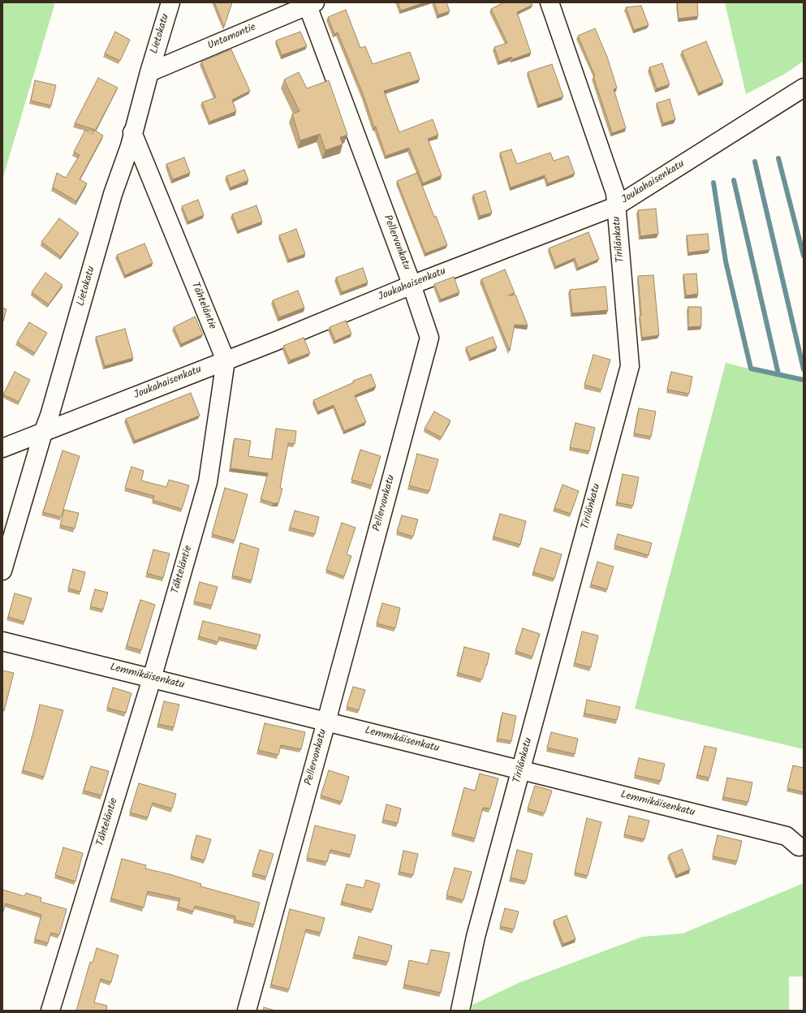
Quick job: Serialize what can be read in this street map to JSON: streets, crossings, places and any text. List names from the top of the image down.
{
  "streets": {
    "street": [
      "Lietokatu",
      "Untamontie",
      "Joukahaisenkatu",
      "Tirilänkatu",
      "Pellervonkatu",
      "Tähteläntie",
      "Lemmikäisenkatu"
    ]
  },
  "crossings": [
    ["Lietokatu", "Untamontie"],
    ["Lietokatu", "Joukahaisenkatu"],
    ["Lietokatu", "Tähteläntie"],
    ["Untamontie", "Pellervonkatu"],
    ["Joukahaisenkatu", "Tirilänkatu"],
    ["Joukahaisenkatu", "Pellervonkatu"],
    ["Joukahaisenkatu", "Tähteläntie"],
    ["Tirilänkatu", "Lemmikäisenkatu"],
    ["Pellervonkatu", "Lemmikäisenkatu"],
    ["Tähteläntie", "Lemmikäisenkatu"]
  ]
}
